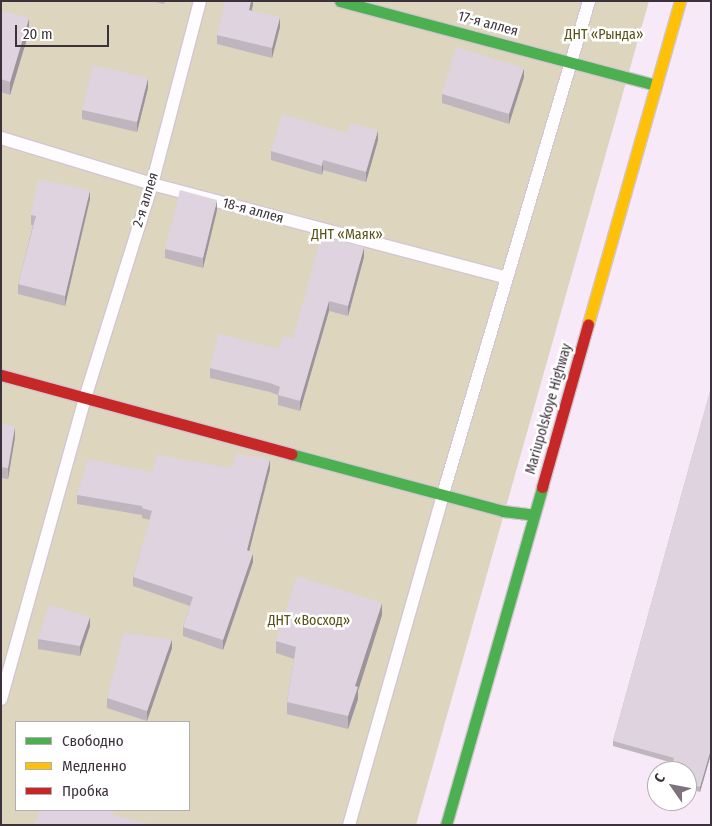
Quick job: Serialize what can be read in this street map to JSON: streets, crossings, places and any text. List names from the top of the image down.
{
  "streets": {
    "street": ["17-я аллея", "Mariupolskoye Highway"],
    "lane": ["2-я аллея", "18-я аллея"]
  },
  "crossings": [
    ["17-я аллея", "Mariupolskoye Highway"],
    ["2-я аллея", "18-я аллея"]
  ],
  "parks": ["ДНТ «Рында»", "ДНТ «Маяк»", "ДНТ «Восход»"],
  "legend": ["Свободно", "Медленно", "Пробка"],
  "scale_bar": "20 m",
  "north": "top left"
}
